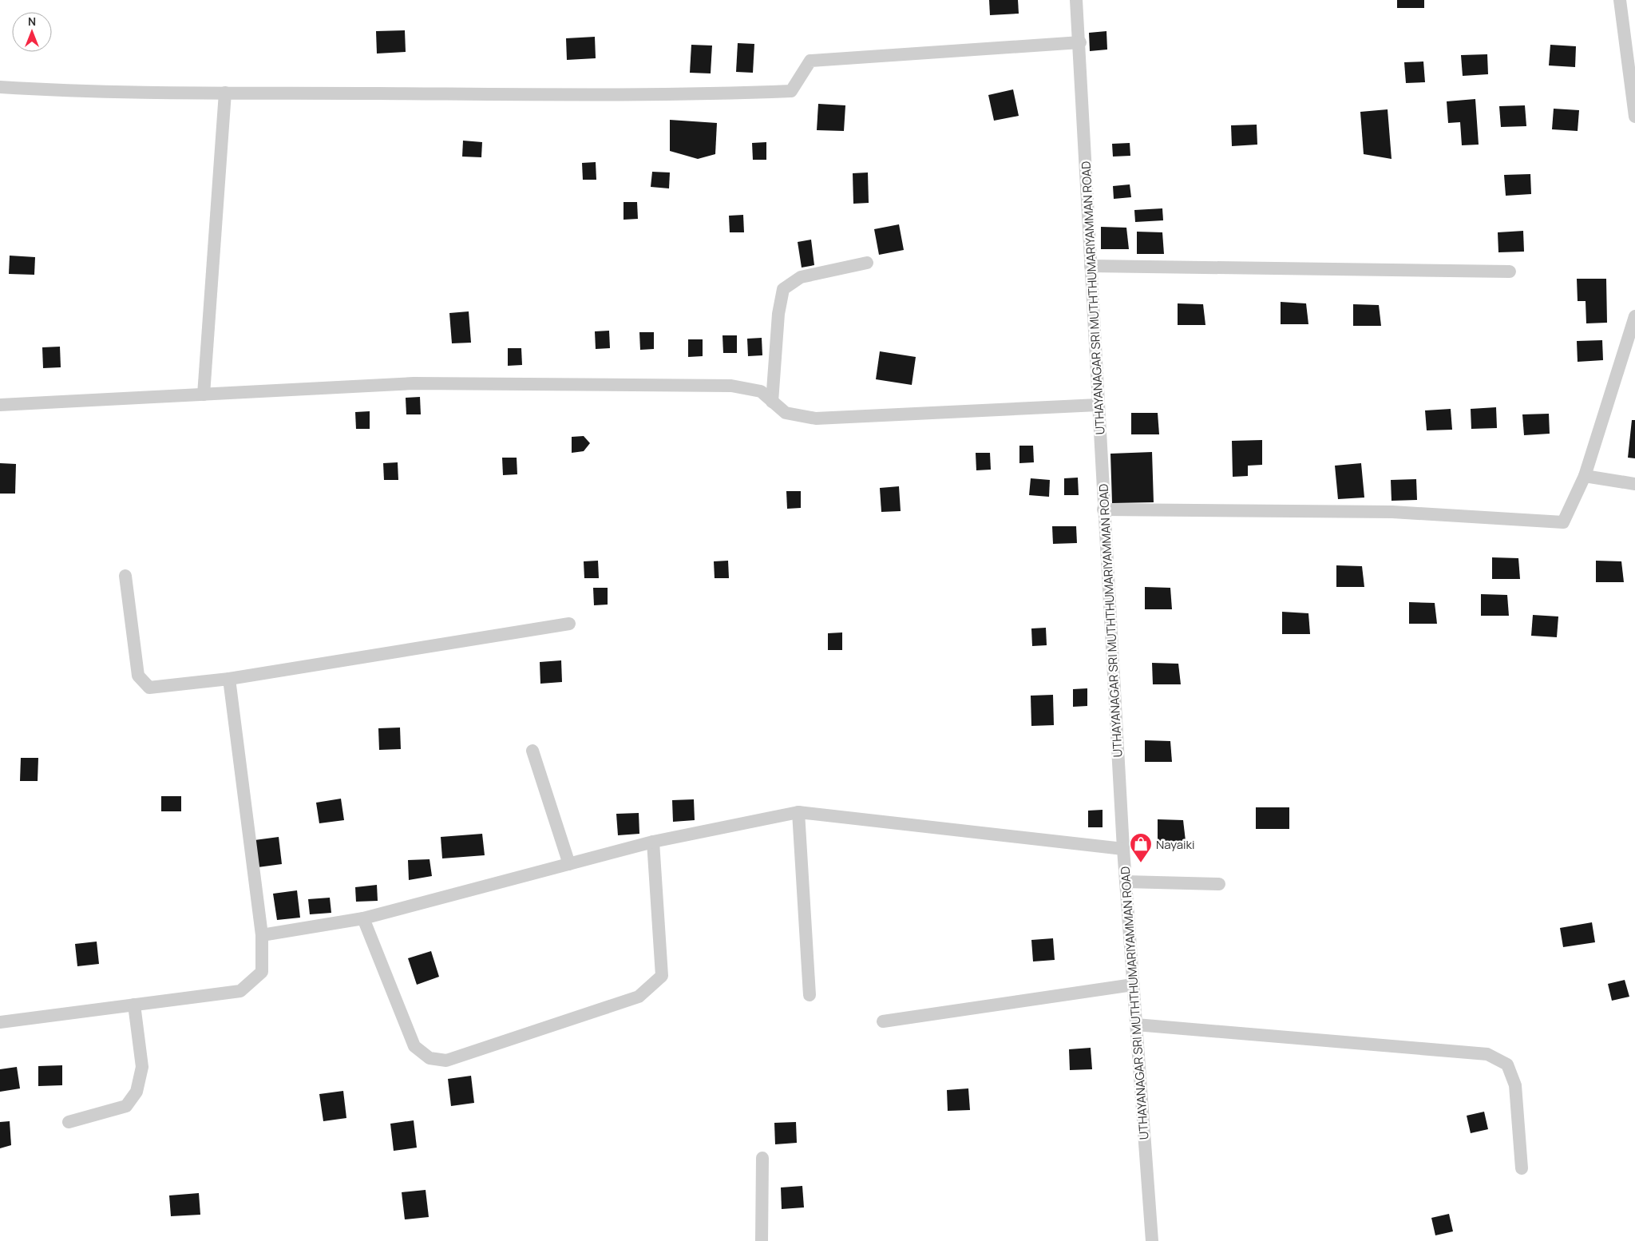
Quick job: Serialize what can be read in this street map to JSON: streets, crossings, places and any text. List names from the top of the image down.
{
  "streets": {
    "street": ["UTHAYANAGAR SRI MUTHTHUMARIYAMMAN ROAD"]
  },
  "places": {
    "shop": ["Nayaiki"]
  },
  "north": "top"
}
